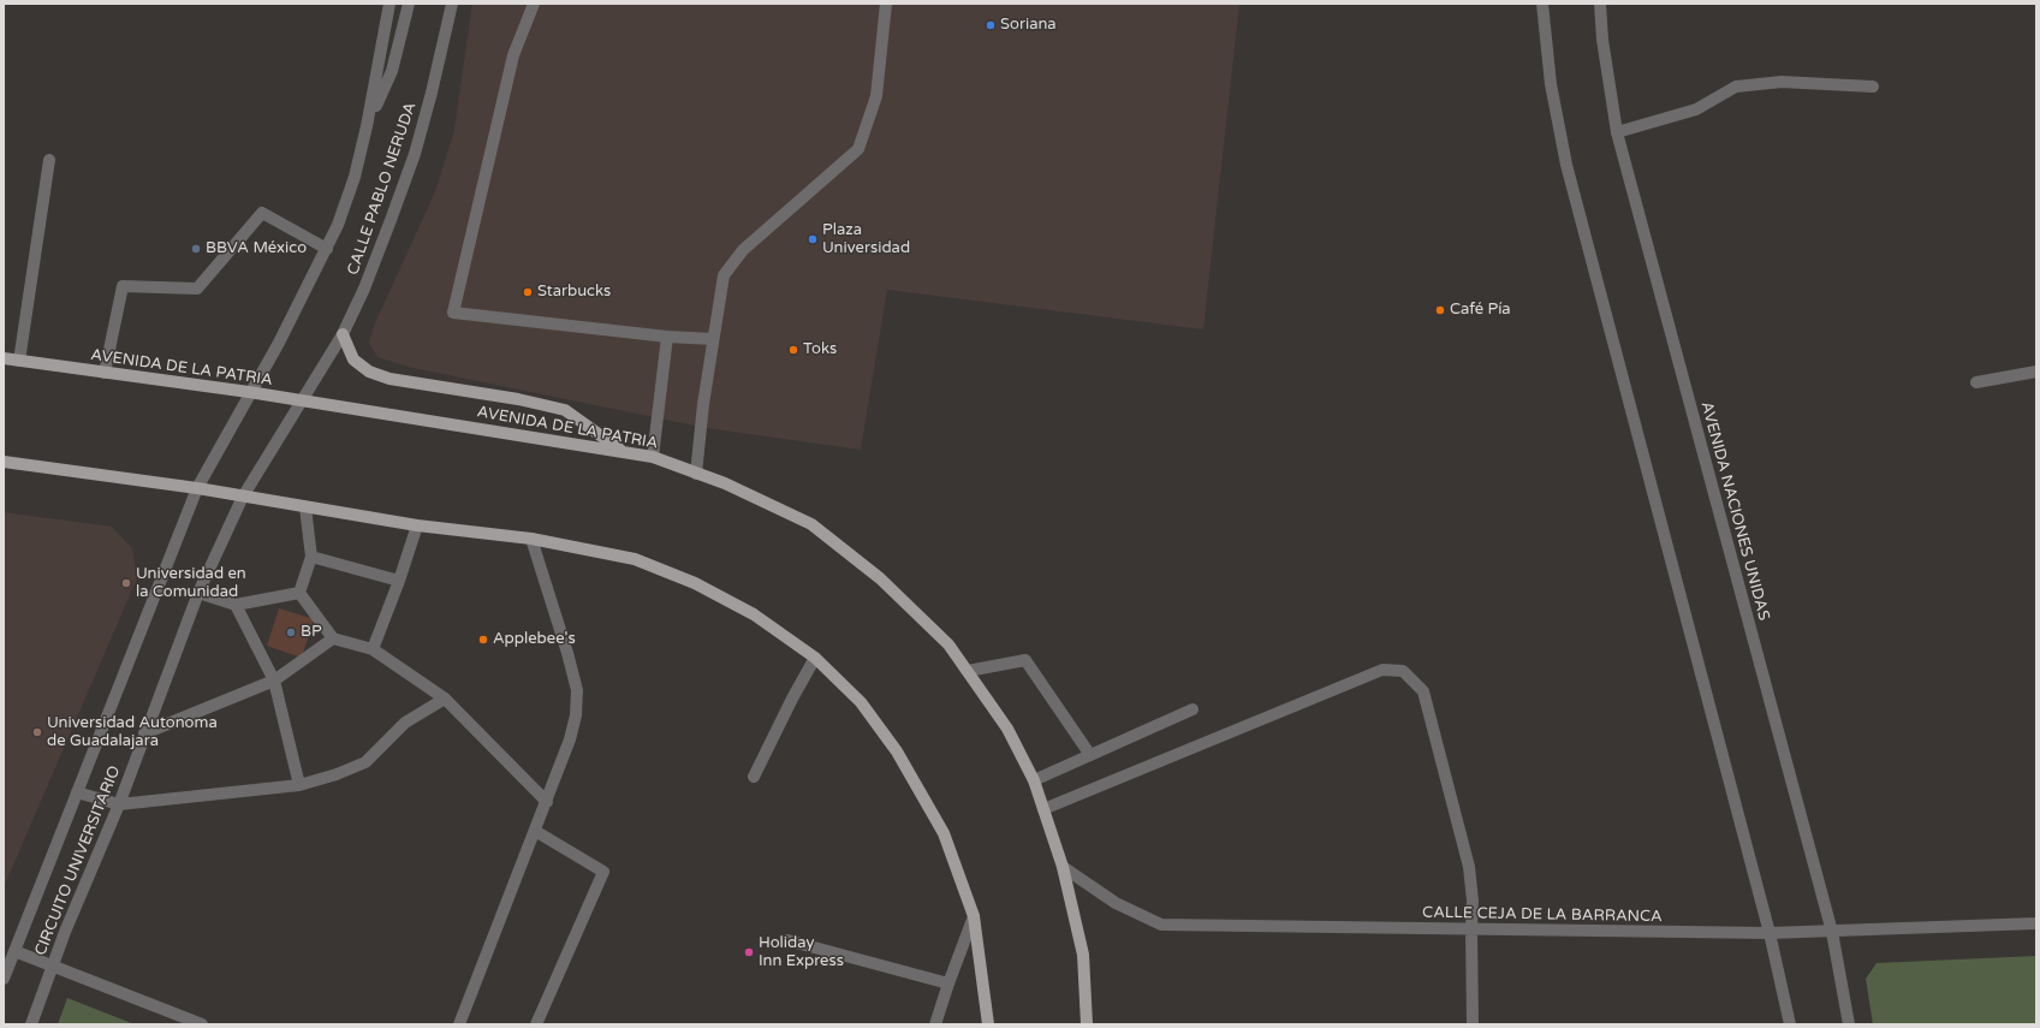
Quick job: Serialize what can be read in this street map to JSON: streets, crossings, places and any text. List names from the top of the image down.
{
  "streets": {
    "main road": ["AVENIDA DE LA PATRIA"],
    "street": [
      "CALLE PABLO NERUDA",
      "AVENIDA NACIONES UNIDAS",
      "CIRCUITO UNIVERSITARIO",
      "CALLE CEJA DE LA BARRANCA"
    ]
  },
  "crossings": [
    ["CALLE PABLO NERUDA", "AVENIDA DE LA PATRIA"],
    ["CALLE PABLO NERUDA", "CIRCUITO UNIVERSITARIO"],
    ["AVENIDA DE LA PATRIA", "CIRCUITO UNIVERSITARIO"],
    ["AVENIDA DE LA PATRIA", "CALLE CEJA DE LA BARRANCA"],
    ["AVENIDA NACIONES UNIDAS", "CALLE CEJA DE LA BARRANCA"]
  ],
  "places": [
    "Soriana",
    "Plaza Universidad",
    "BBVA México",
    "Starbucks",
    "Café Pía",
    "Toks",
    "Universidad en la Comunidad",
    "BP",
    "Applebee's",
    "Universidad Autonoma de Guadalajara",
    "Holiday Inn Express"
  ]
}
